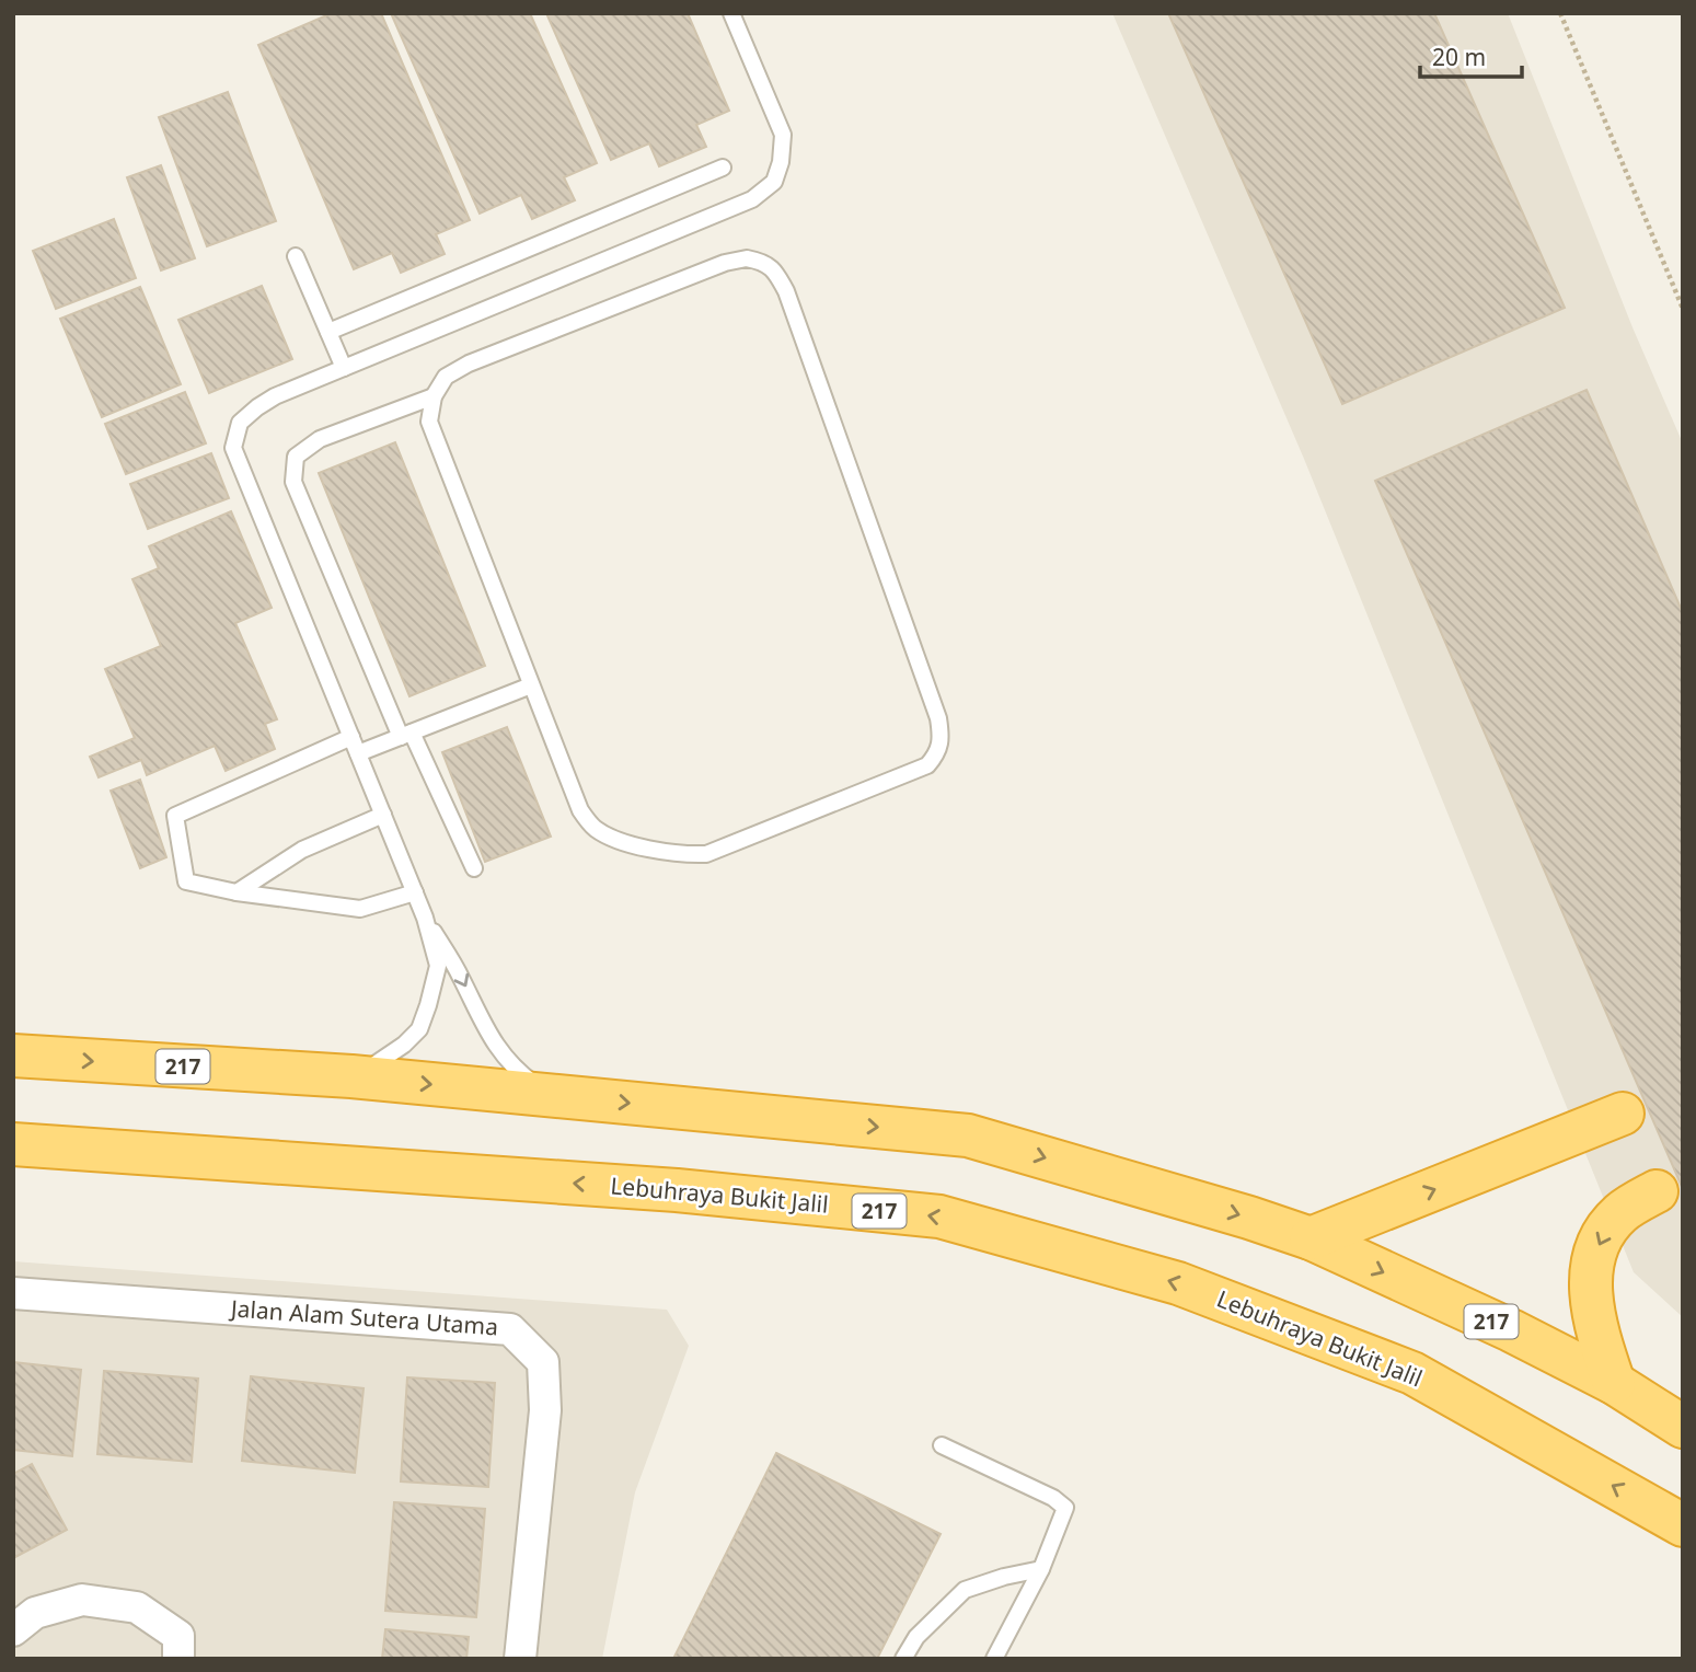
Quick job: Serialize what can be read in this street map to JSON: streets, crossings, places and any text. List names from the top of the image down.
{
  "streets": {
    "highway": ["217", "Lebuhraya Bukit Jalil"],
    "street": ["Jalan Alam Sutera Utama"]
  },
  "scale_bar": "20 m"
}
